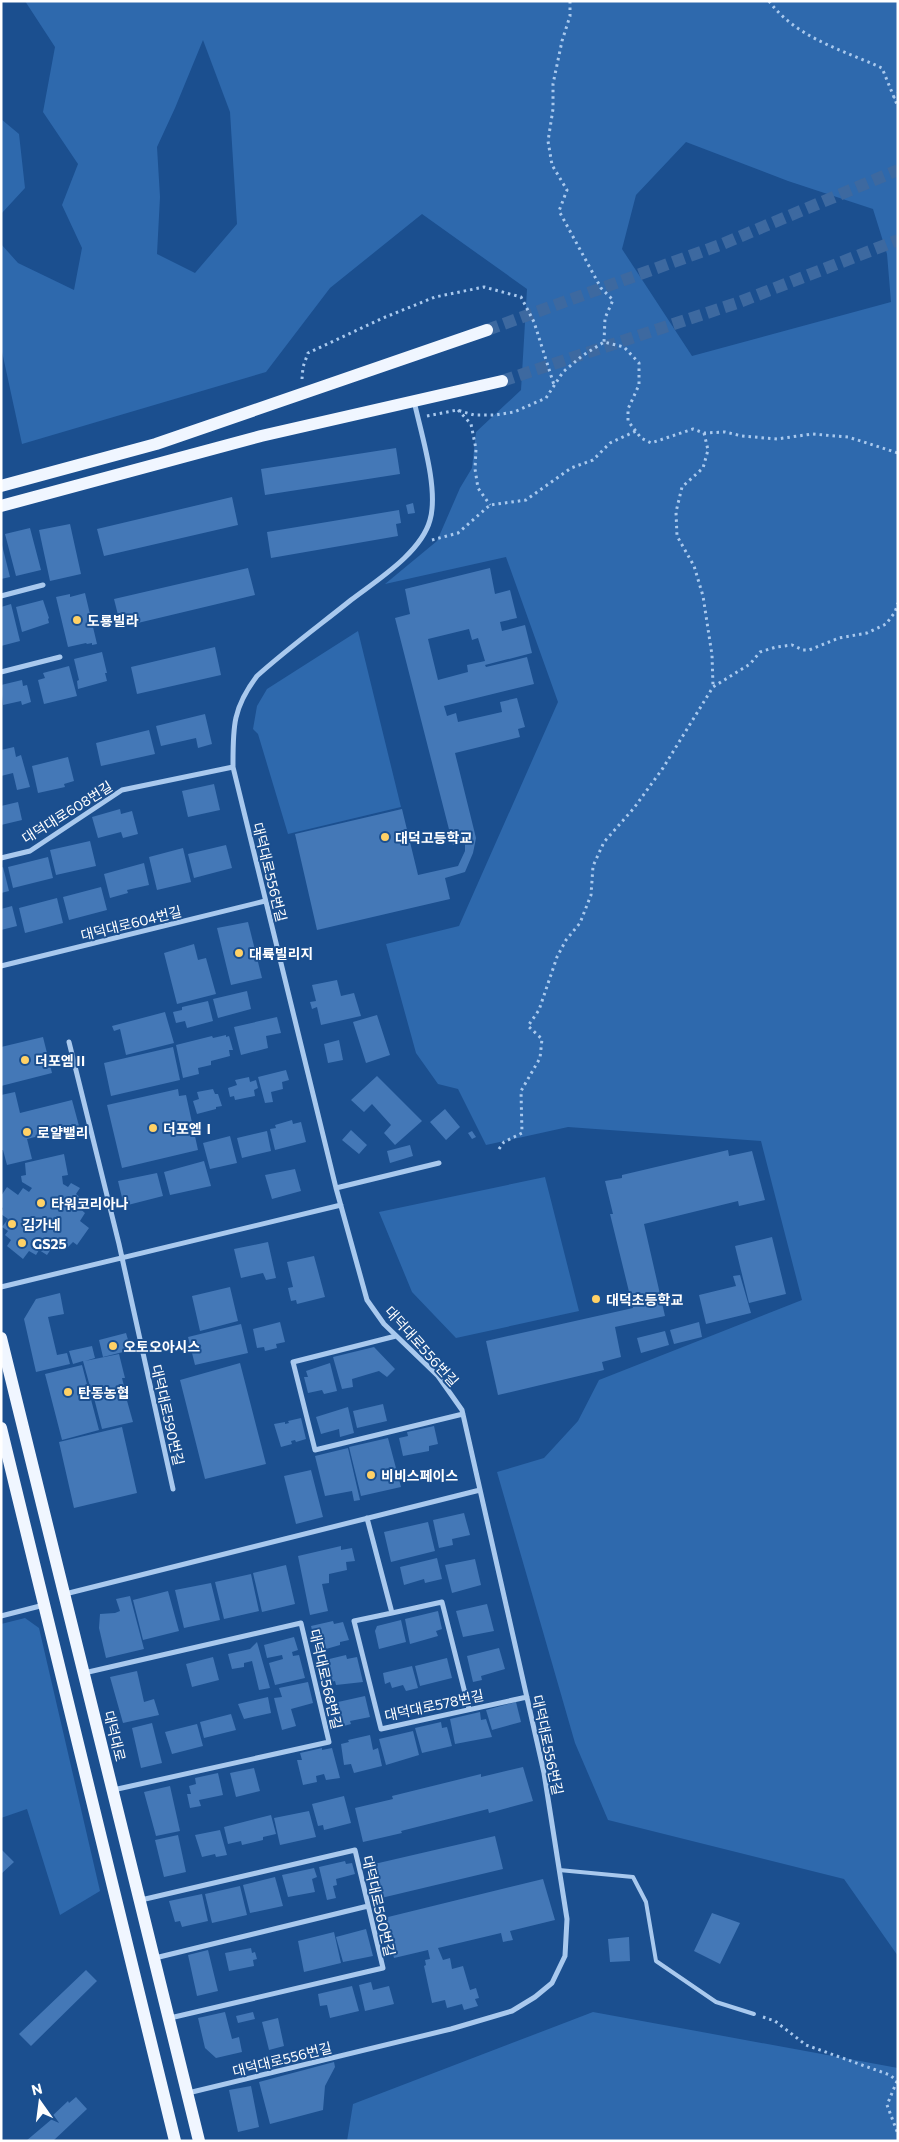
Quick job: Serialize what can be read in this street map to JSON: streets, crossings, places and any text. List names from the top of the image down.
{
  "streets": {
    "main road": ["대덕대로"],
    "street": [
      "대덕대로608번길",
      "대덕대로556번길",
      "대덕대로604번길",
      "대덕대로590번길",
      "대덕대로568번길",
      "대덕대로578번길",
      "대덕대로560번길"
    ]
  },
  "crossings": [
    ["대덕대로608번길", "대덕대로556번길"],
    ["대덕대로556번길", "대덕대로604번길"],
    ["대덕대로556번길", "대덕대로578번길"],
    ["대덕대로556번길", "대덕대로"],
    ["대덕대로568번길", "대덕대로"],
    ["대덕대로", "대덕대로560번길"]
  ],
  "places": [
    "도룡빌라",
    "대덕고등학교",
    "대륙빌리지",
    "더포엠Ⅱ",
    "더포엠Ⅰ",
    "로얄밸리",
    "타워코리아나",
    "김가네",
    "GS25",
    "대덕초등학교",
    "오토오아시스",
    "탄동농협",
    "비비스페이스"
  ],
  "north": "top"
}
